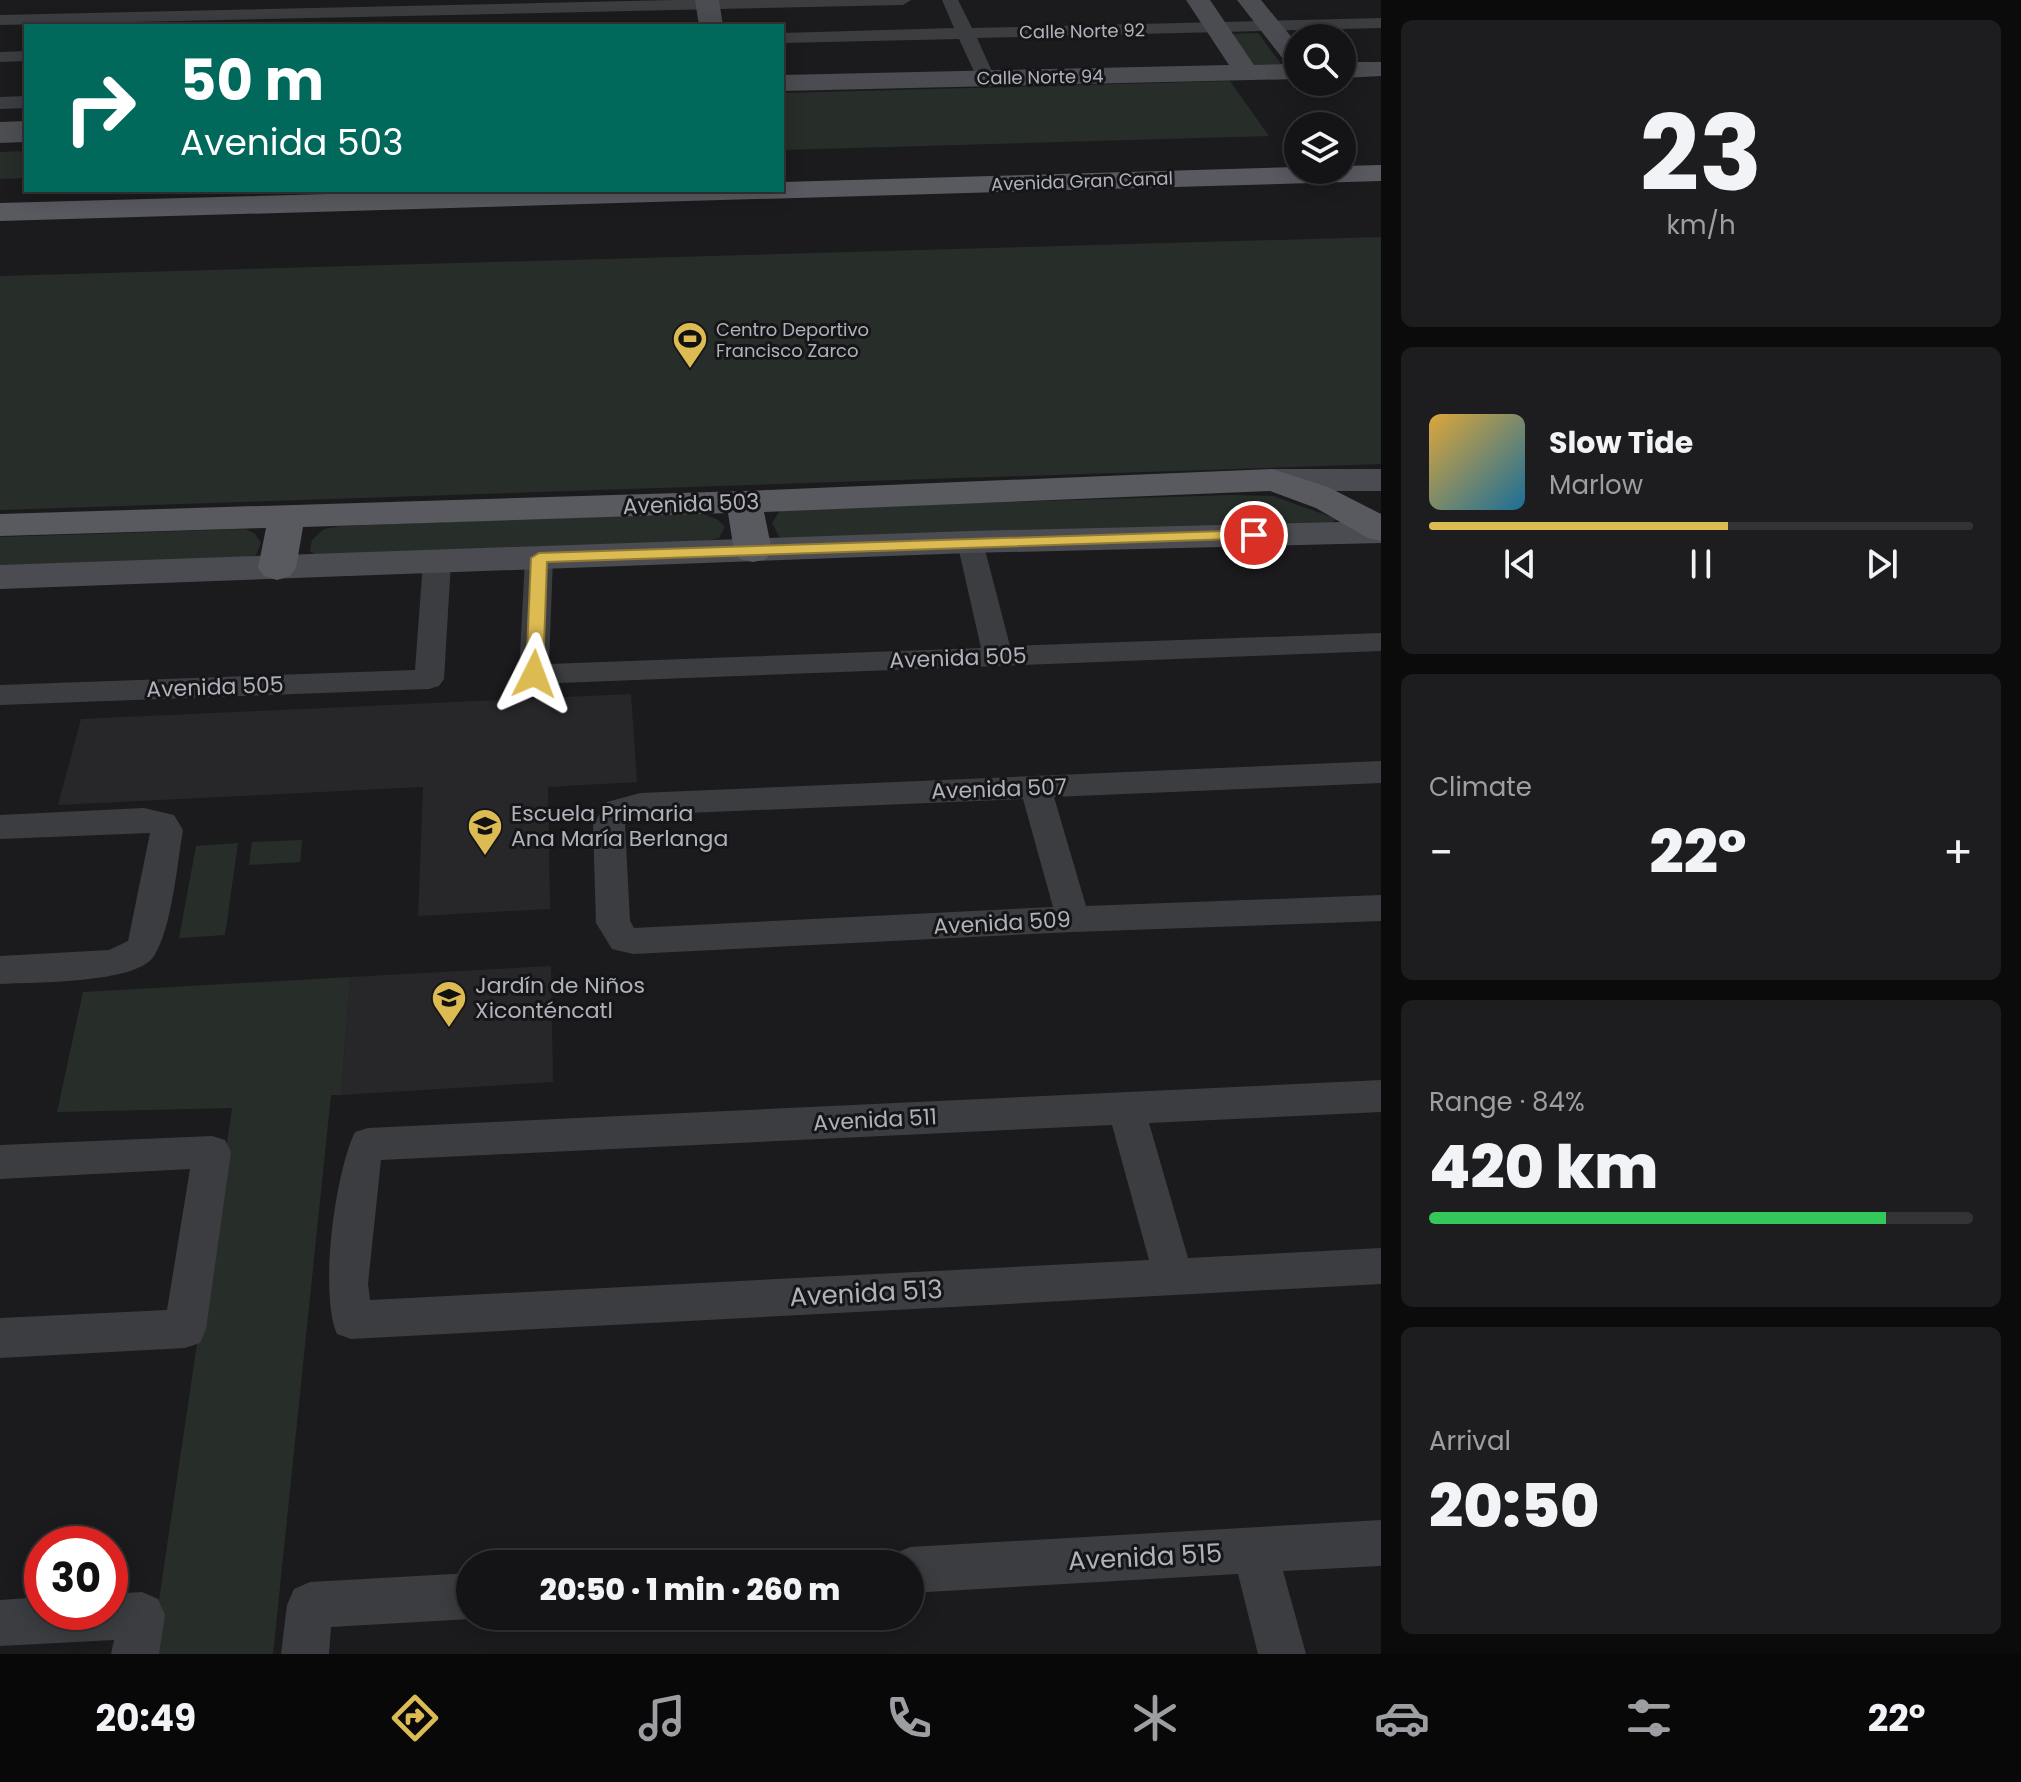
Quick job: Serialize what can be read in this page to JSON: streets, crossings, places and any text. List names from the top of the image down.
{
  "streets": {
    "main road": ["Avenida Gran Canal", "Avenida 503"],
    "street": [
      "Calle Norte 92",
      "Calle Norte 94",
      "Avenida 505",
      "Avenida 507",
      "Avenida 509",
      "Avenida 511",
      "Avenida 513",
      "Avenida 515"
    ]
  },
  "crossings": [
    ["Avenida 507", "Avenida 509"],
    ["Avenida 511", "Avenida 513"]
  ],
  "places": {
    "sports": ["Centro Deportivo Francisco Zarco"],
    "school or university": ["Escuela Primaria Ana María Berlanga", "Jardín de Niños Xiconténcatl"]
  },
  "page": {
    "tile": [
      ["23", "km/h"],
      "Climate",
      ["Range · 84%", "420 km"],
      ["Arrival", "20:50"]
    ],
    "turn": ["50 m", "Avenida 503"],
    "song": ["Slow Tide", "Marlow"],
    "heat": ["−", "22°", "+"],
    "limit": "30",
    "trip": "20:50 · 1 min · 260 m",
    "tabs": ["20:49", "22°"]
  }
}
